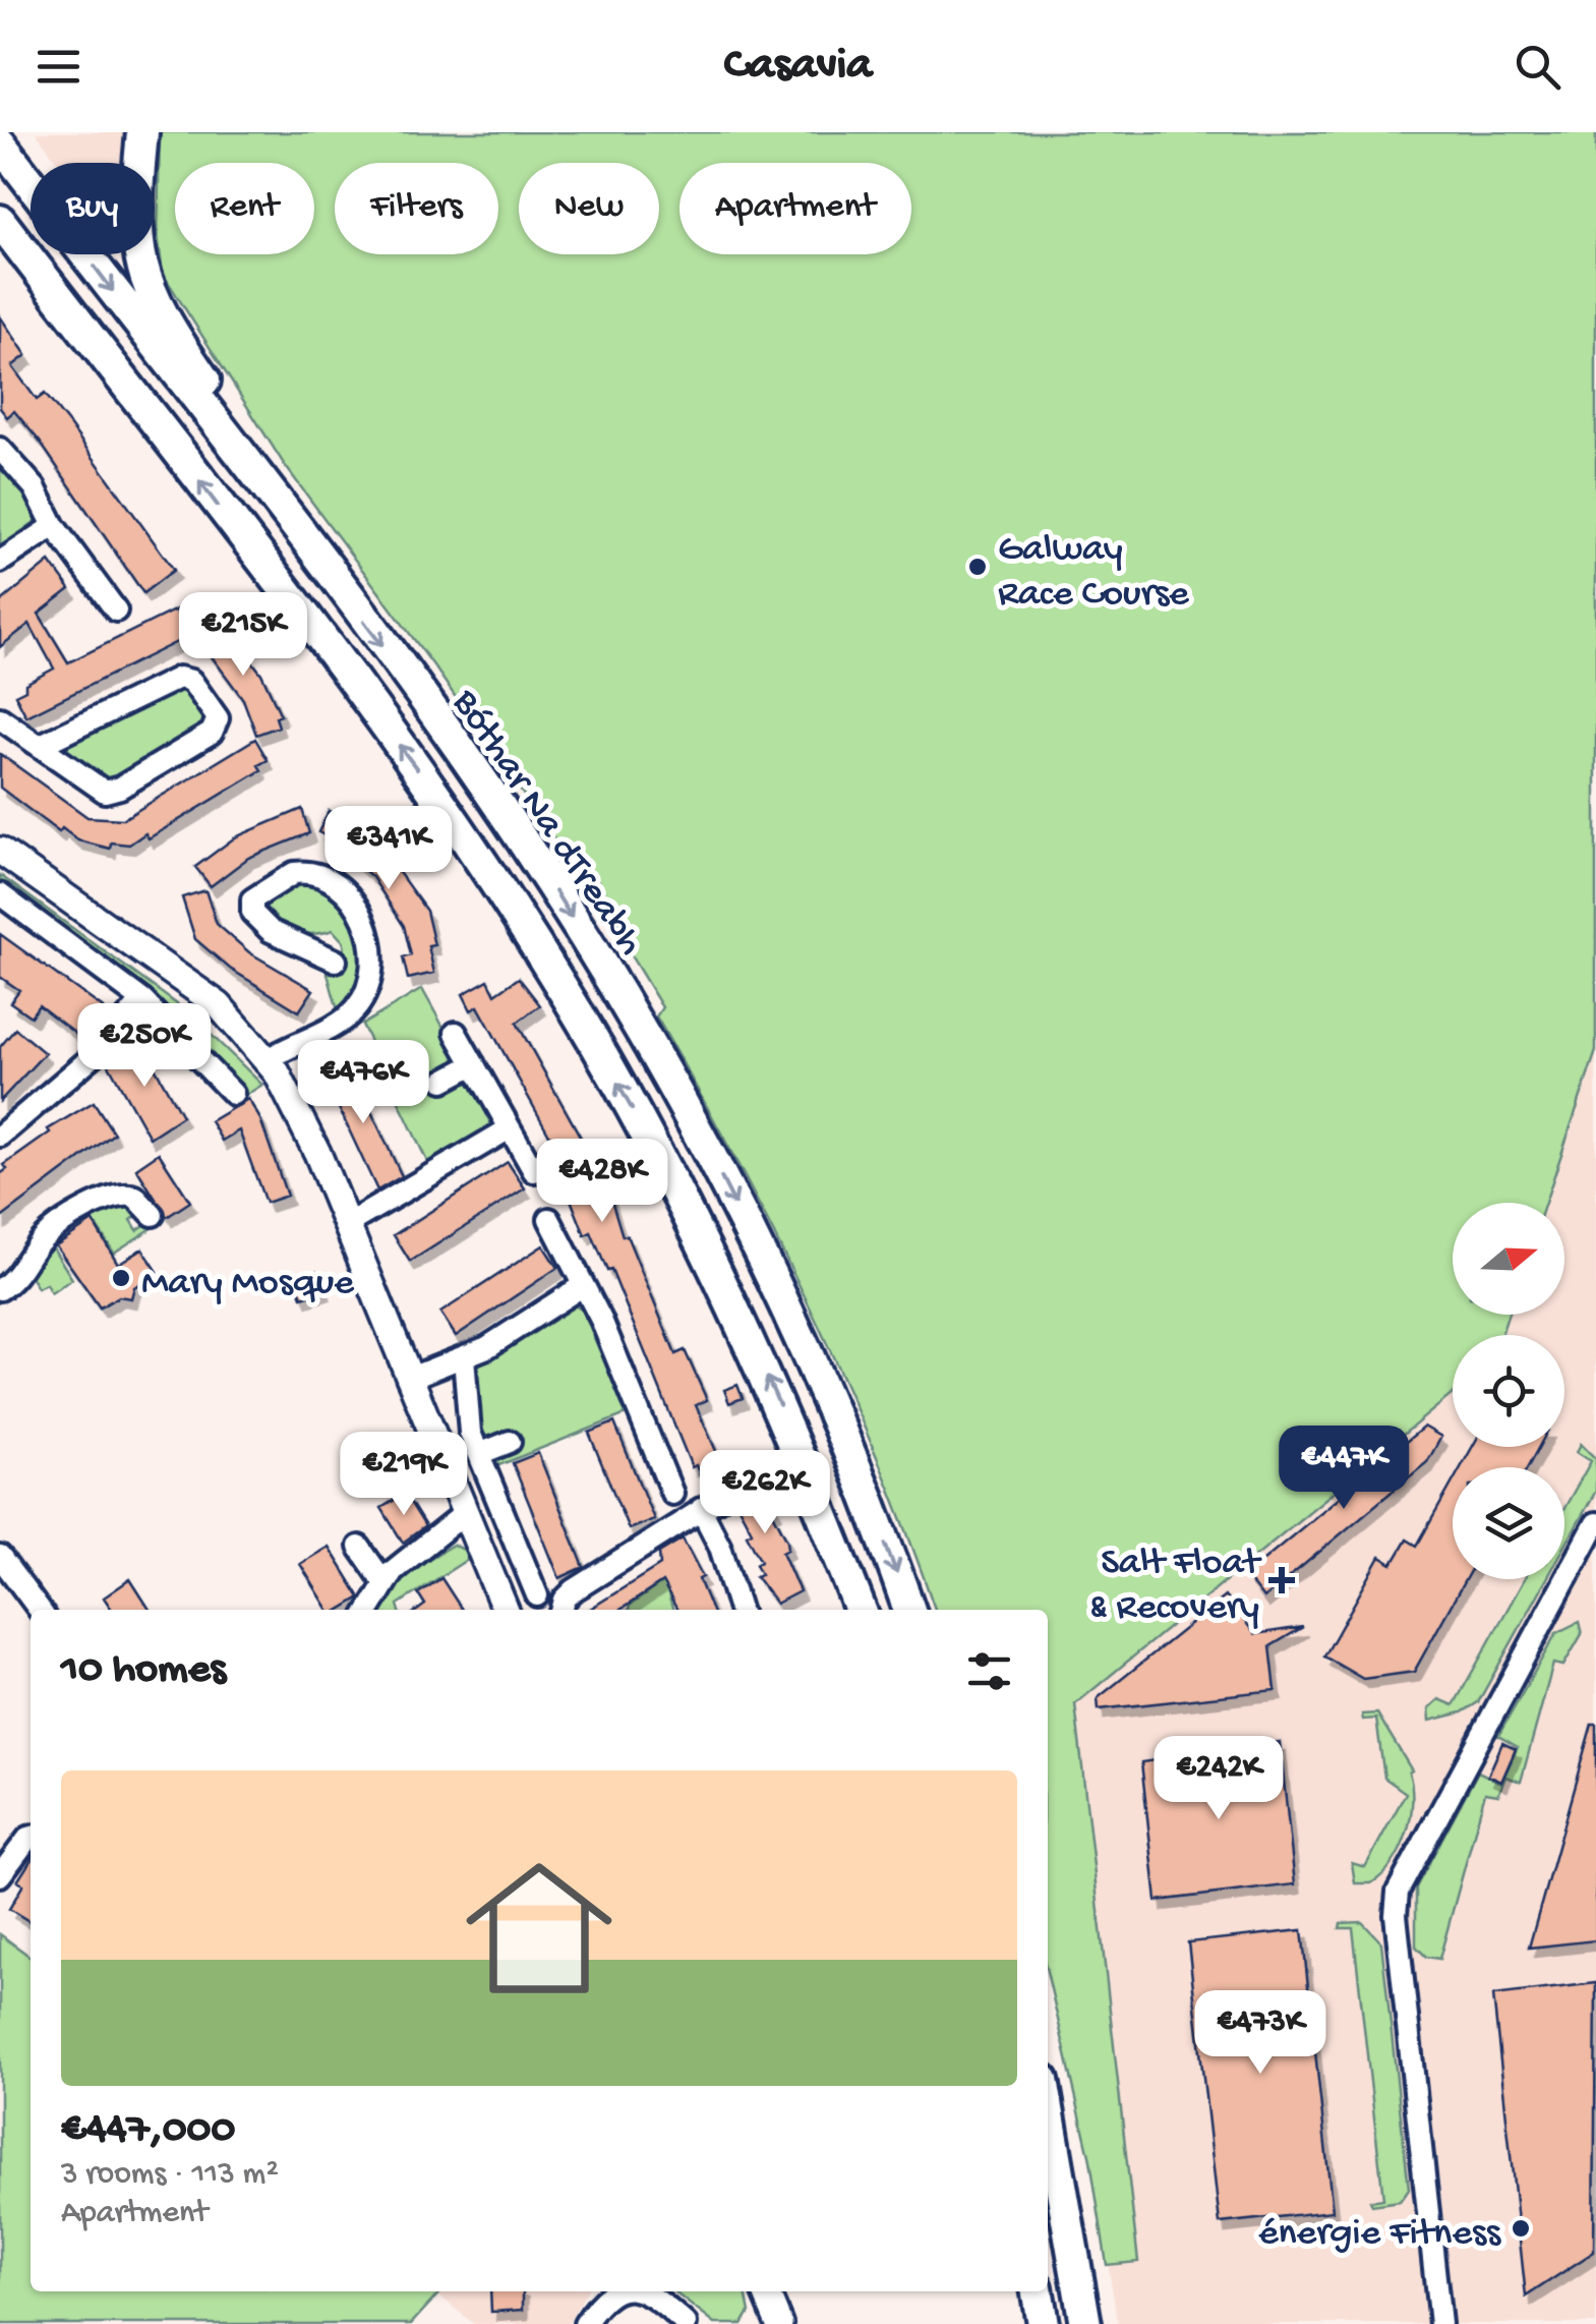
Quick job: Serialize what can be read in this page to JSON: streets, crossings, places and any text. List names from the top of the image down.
{
  "streets": {
    "highway": ["Bóthar Na dTreabh"]
  },
  "places": {
    "other": ["Galway Race Course", "Mary Mosque", "énergie Fitness"],
    "health": ["Salt Float & Recovery"]
  },
  "north": "right",
  "page": {
    "header": "Casavia",
    "chip": [
      "Buy",
      "Rent",
      "Filters",
      "New",
      "Apartment"
    ],
    "price": [
      "€215K",
      "€341K",
      "€250K",
      "€476K",
      "€428K",
      "€447K",
      "€219K",
      "€262K",
      "€242K",
      "€473K"
    ],
    "heading": "10 homes",
    "list": [
      {
        "name": "€447,000",
        "note": "3 rooms · 113 m² · Apartment"
      }
    ]
  }
}
